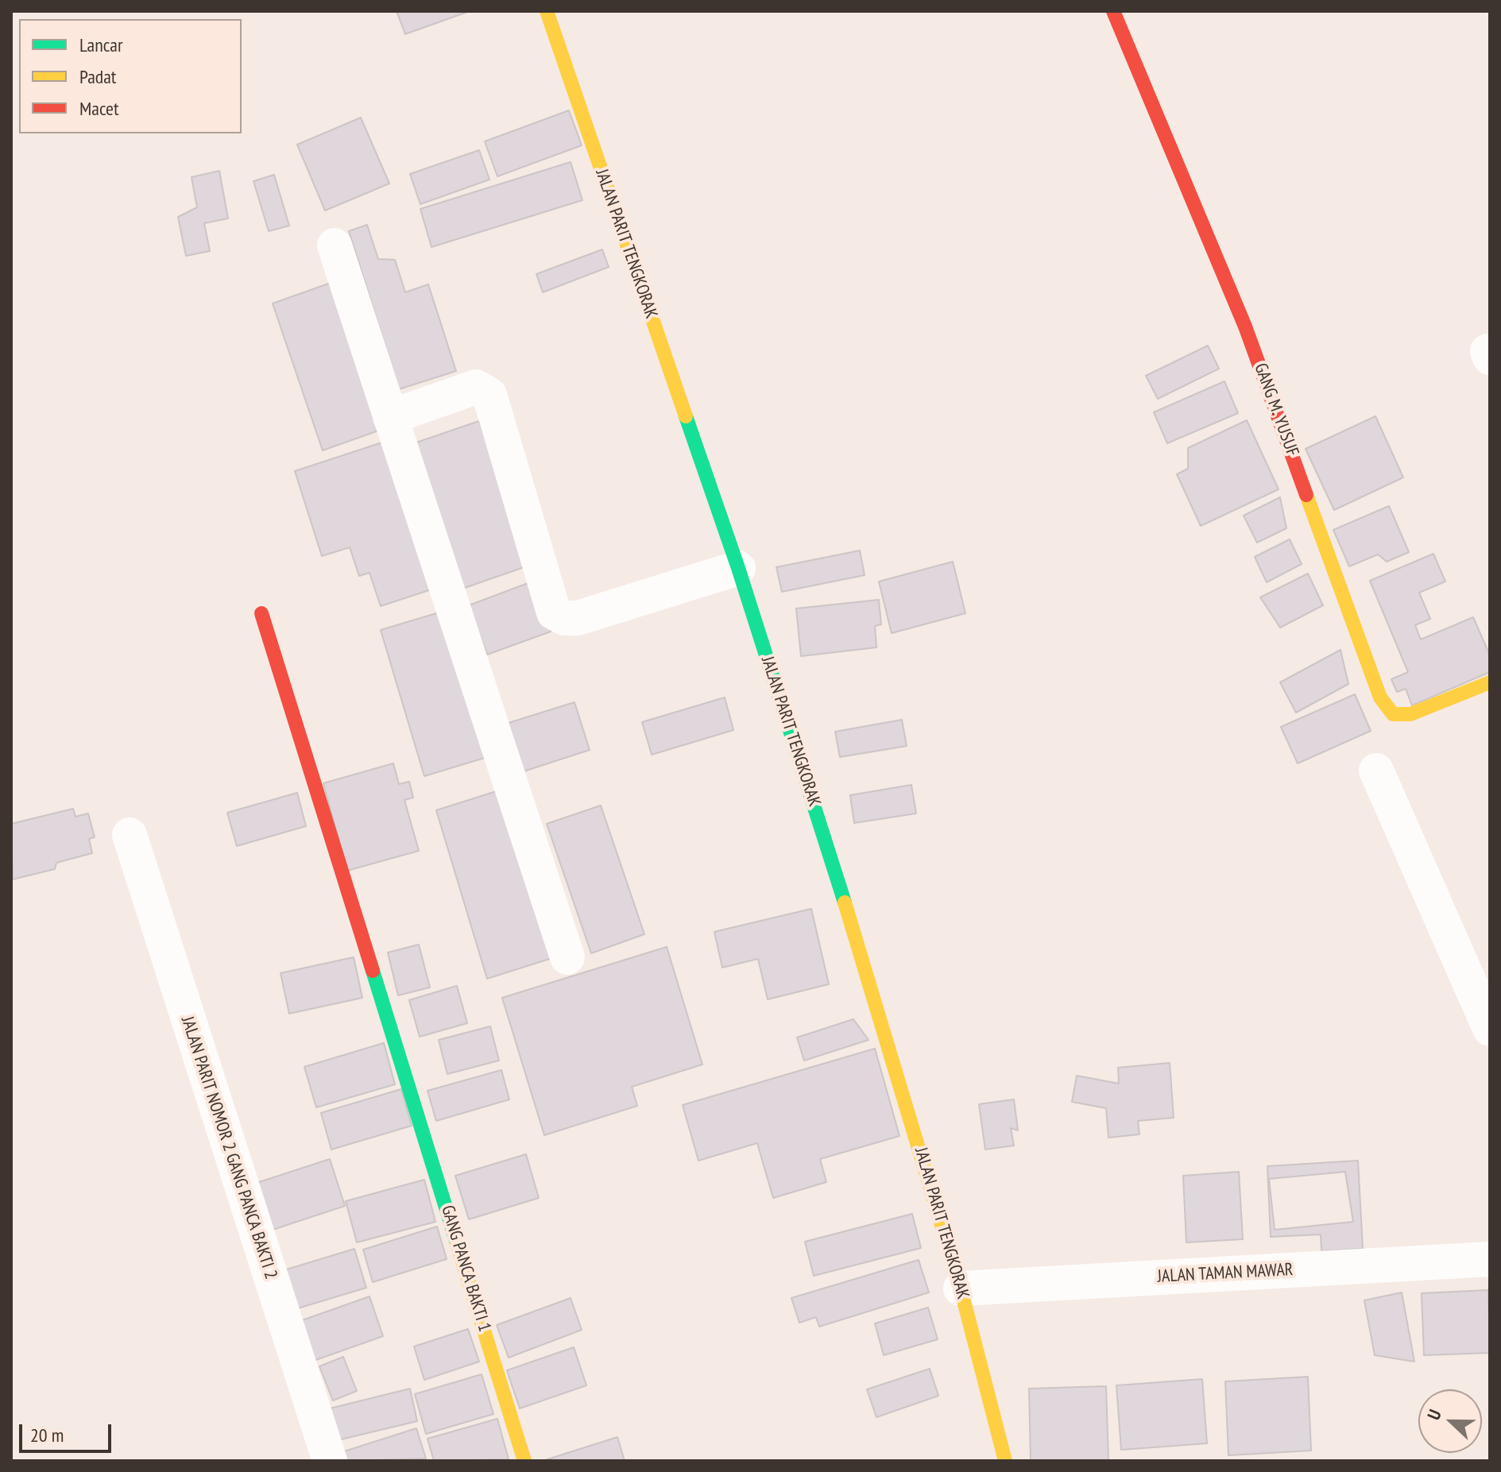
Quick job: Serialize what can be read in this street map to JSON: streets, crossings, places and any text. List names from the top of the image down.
{
  "streets": {
    "street": [
      "JALAN PARIT TENGKORAK",
      "GANG M. YUSUF",
      "JALAN PARIT NOMOR 2 GANG PANCA BAKTI 2",
      "GANG PANCA BAKTI 1",
      "JALAN TAMAN MAWAR"
    ]
  },
  "crossings": [
    ["JALAN PARIT TENGKORAK", "JALAN TAMAN MAWAR"]
  ],
  "legend": ["Lancar", "Padat", "Macet"],
  "scale_bar": "20 m",
  "north": "left"
}
